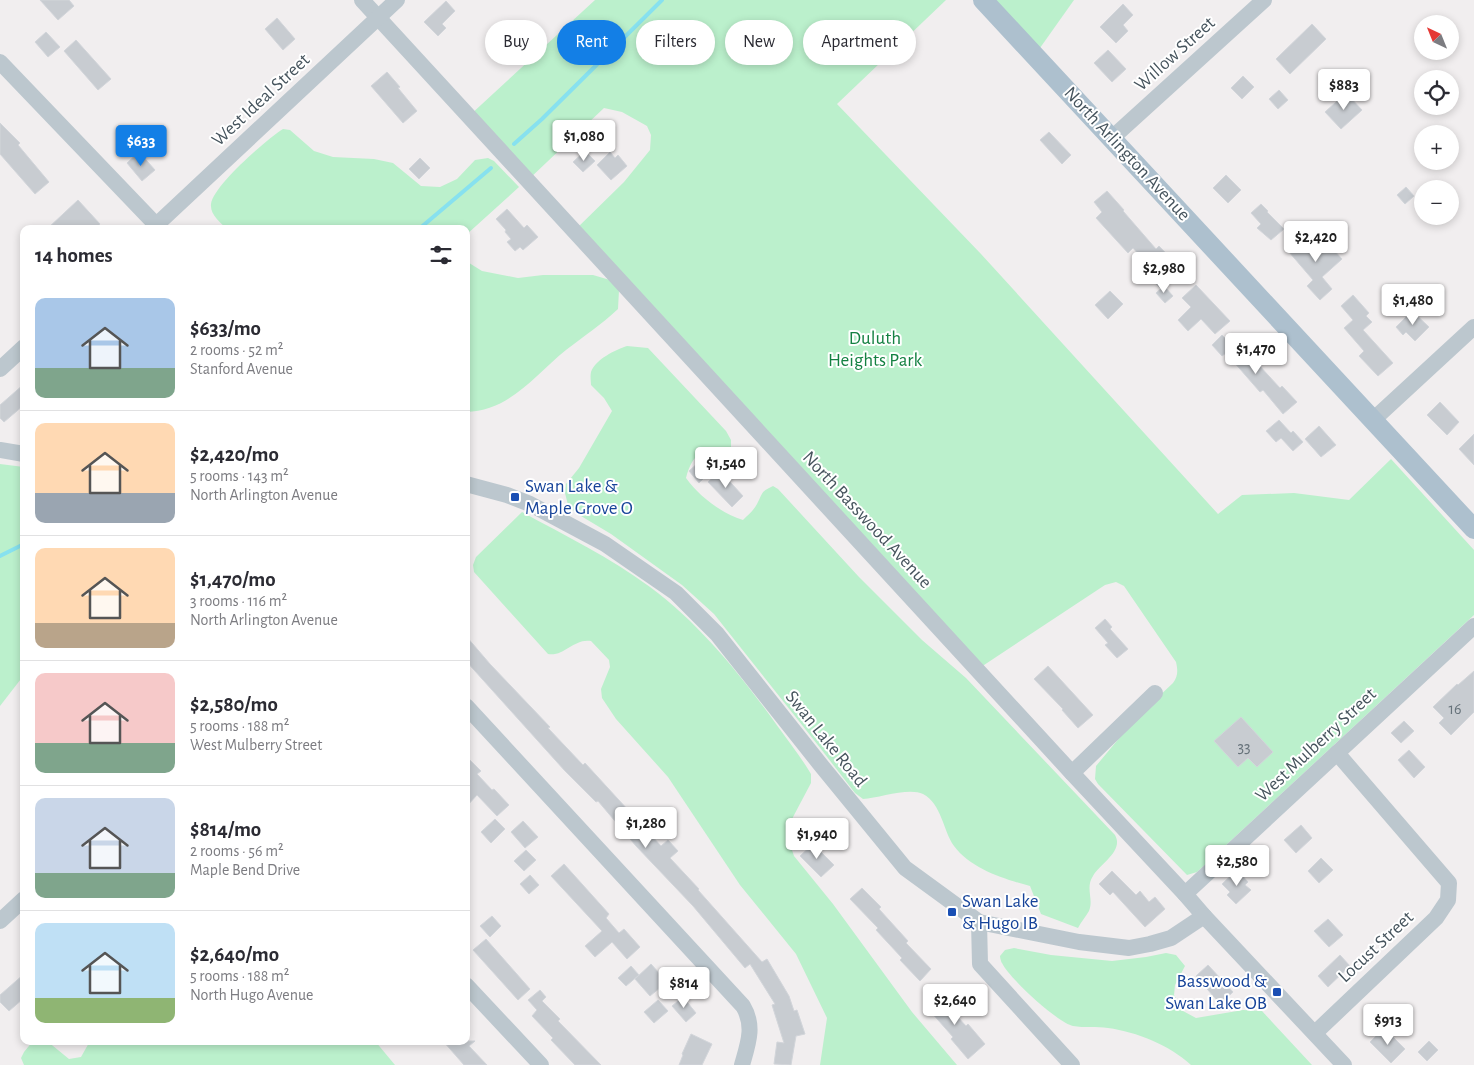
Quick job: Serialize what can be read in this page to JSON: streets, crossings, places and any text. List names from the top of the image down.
{
  "streets": {
    "main road": ["North Arlington Avenue"],
    "street": [
      "Willow Street",
      "West Ideal Street",
      "North Basswood Avenue",
      "Swan Lake Road",
      "West Mulberry Street",
      "Locust Street"
    ]
  },
  "crossings": [
    ["Willow Street", "North Arlington Avenue"],
    ["West Ideal Street", "North Basswood Avenue"],
    ["North Basswood Avenue", "Swan Lake Road"],
    ["North Basswood Avenue", "West Mulberry Street"],
    ["North Basswood Avenue", "Locust Street"],
    ["West Mulberry Street", "Locust Street"]
  ],
  "parks": ["Duluth Heights Park"],
  "places": {
    "transit": ["Swan Lake & Maple Grove O", "Swan Lake & Hugo IB", "Basswood & Swan Lake OB"]
  },
  "house_numbers": ["16", "33"],
  "north": "top left",
  "page": {
    "map_buttons": ["+", "−"],
    "chip": [
      "Buy",
      "Rent",
      "Filters",
      "New",
      "Apartment"
    ],
    "price": [
      "$883",
      "$1,080",
      "$633",
      "$2,420",
      "$2,980",
      "$1,480",
      "$1,470",
      "$1,540",
      "$1,280",
      "$1,940",
      "$2,580",
      "$814",
      "$2,640",
      "$913"
    ],
    "heading": "14 homes",
    "list": [
      {
        "name": "$633/mo",
        "note": "2 rooms · 52 m² · Stanford Avenue"
      },
      {
        "name": "$2,420/mo",
        "note": "5 rooms · 143 m² · North Arlington Avenue"
      },
      {
        "name": "$1,470/mo",
        "note": "3 rooms · 116 m² · North Arlington Avenue"
      },
      {
        "name": "$2,580/mo",
        "note": "5 rooms · 188 m² · West Mulberry Street"
      },
      {
        "name": "$814/mo",
        "note": "2 rooms · 56 m² · Maple Bend Drive"
      },
      {
        "name": "$2,640/mo",
        "note": "5 rooms · 188 m² · North Hugo Avenue"
      }
    ]
  }
}
